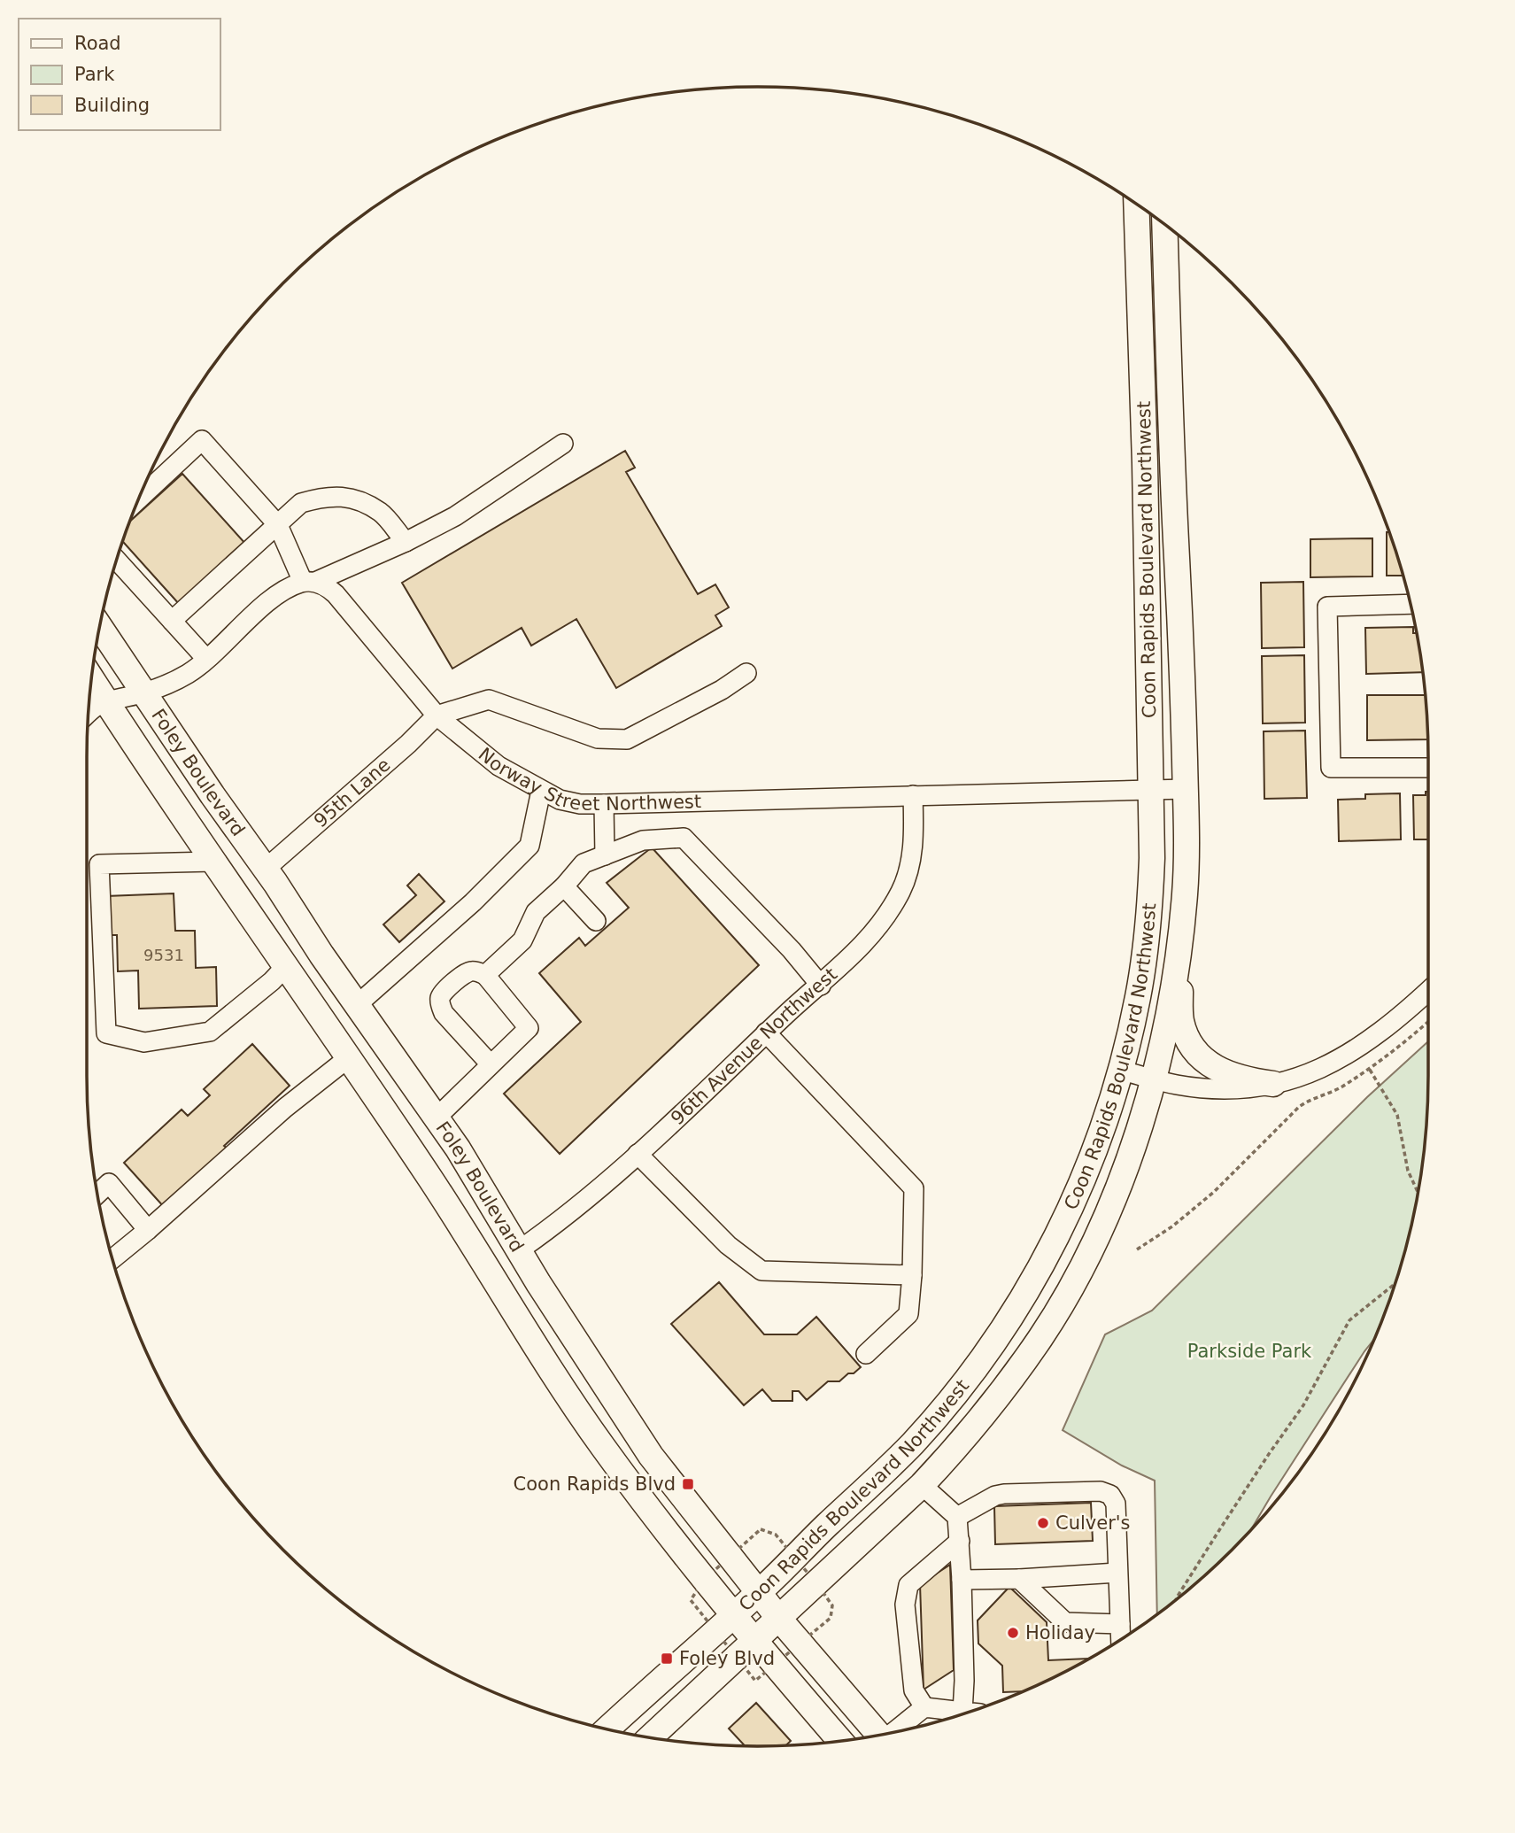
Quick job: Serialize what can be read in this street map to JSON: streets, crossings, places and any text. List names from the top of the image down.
{
  "streets": {
    "main road": ["Coon Rapids Boulevard Northwest", "Foley Boulevard"],
    "street": ["Norway Street Northwest", "95th Lane", "96th Avenue Northwest"]
  },
  "crossings": [
    ["Coon Rapids Boulevard Northwest", "Foley Boulevard"],
    ["Coon Rapids Boulevard Northwest", "Norway Street Northwest"],
    ["Foley Boulevard", "95th Lane"],
    ["Foley Boulevard", "96th Avenue Northwest"],
    ["Norway Street Northwest", "95th Lane"],
    ["Norway Street Northwest", "96th Avenue Northwest"]
  ],
  "parks": ["Parkside Park"],
  "places": {
    "transit": ["Coon Rapids Blvd", "Foley Blvd"],
    "other": ["Culver's", "Holiday"]
  },
  "house_numbers": ["9531"],
  "legend": ["Road", "Park", "Building"]
}
